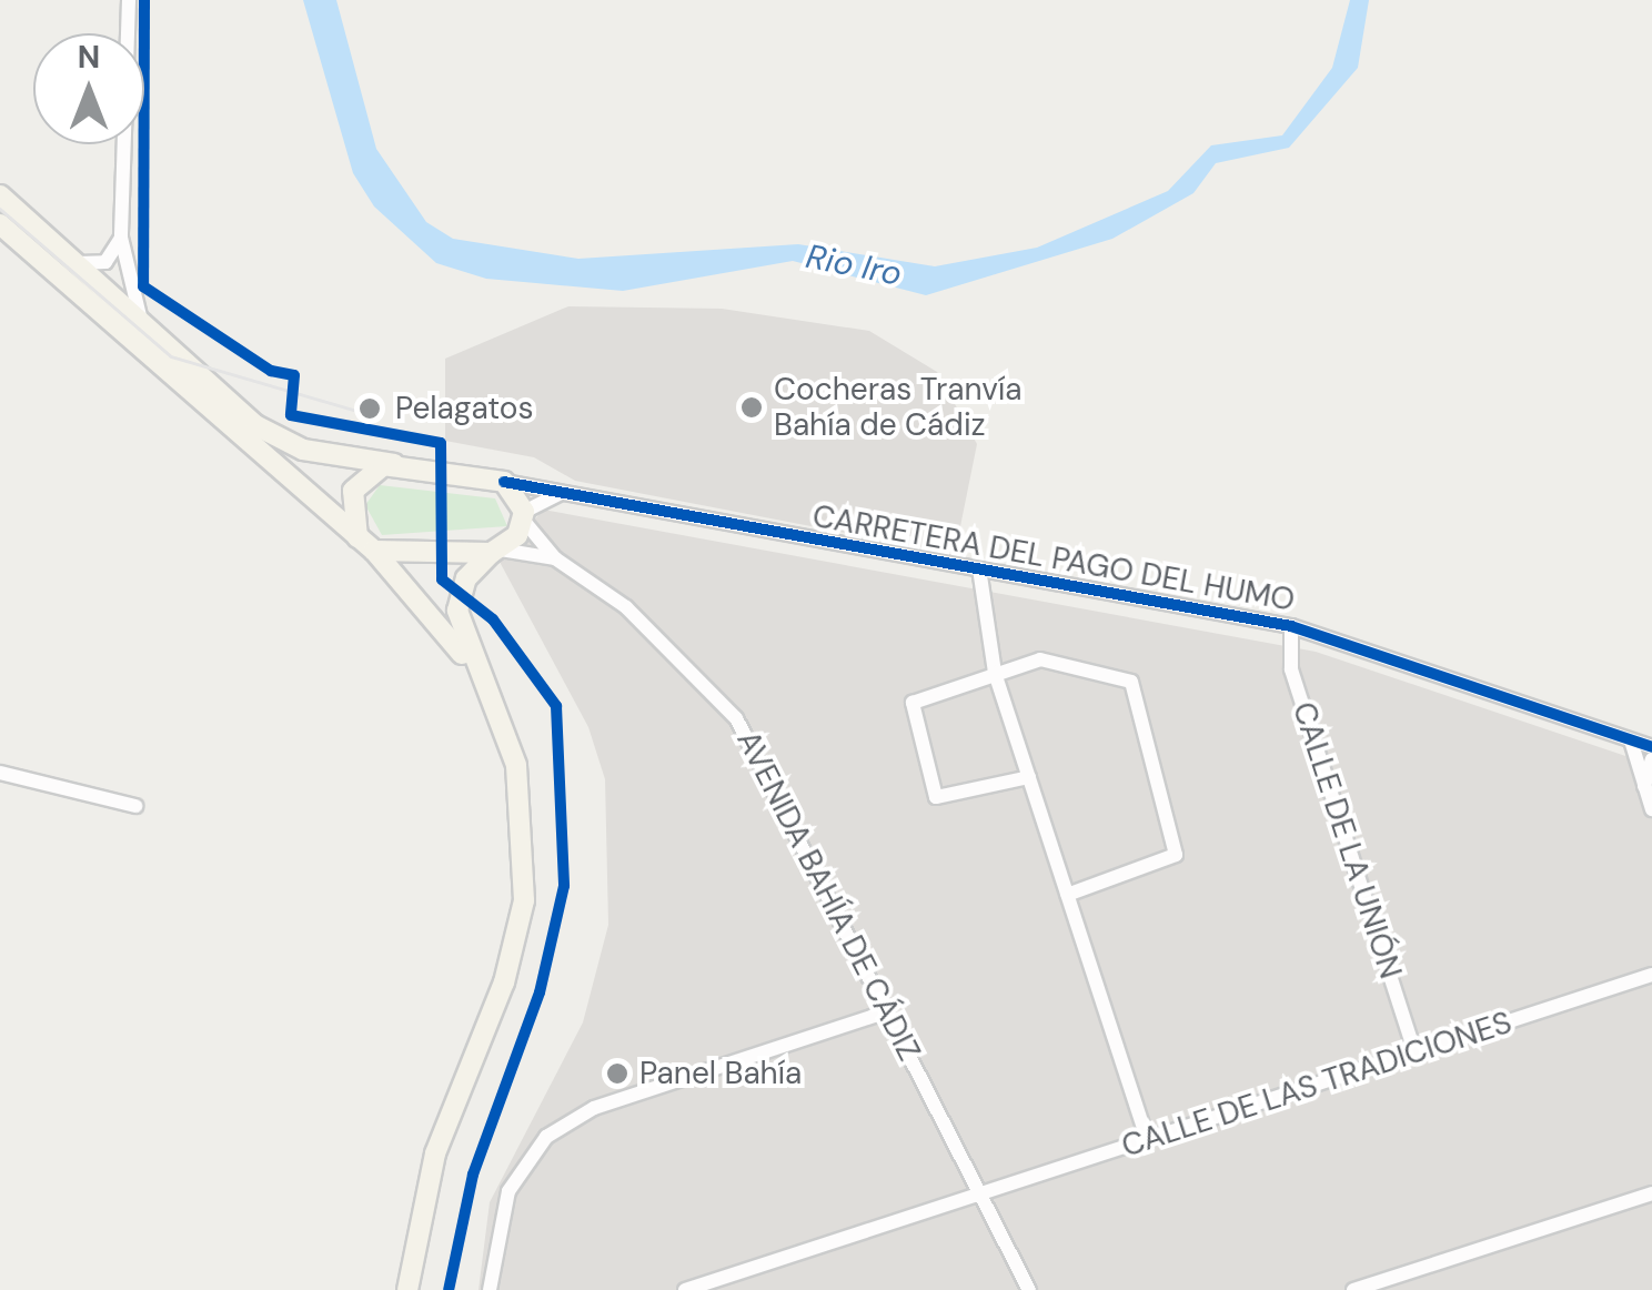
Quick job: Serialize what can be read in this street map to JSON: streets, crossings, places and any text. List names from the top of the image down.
{
  "streets": {
    "street": [
      "CARRETERA DEL PAGO DEL HUMO",
      "CALLE DE LA UNIÓN",
      "AVENIDA BAHÍA DE CÁDIZ",
      "CALLE DE LAS TRADICIONES"
    ]
  },
  "crossings": [
    ["CARRETERA DEL PAGO DEL HUMO", "CALLE DE LA UNIÓN"],
    ["CALLE DE LA UNIÓN", "CALLE DE LAS TRADICIONES"],
    ["AVENIDA BAHÍA DE CÁDIZ", "CALLE DE LAS TRADICIONES"]
  ],
  "water": ["Rio Iro"],
  "places": ["Cocheras Tranvía Bahía de Cádiz", "Pelagatos", "Panel Bahía"],
  "north": "top"
}
